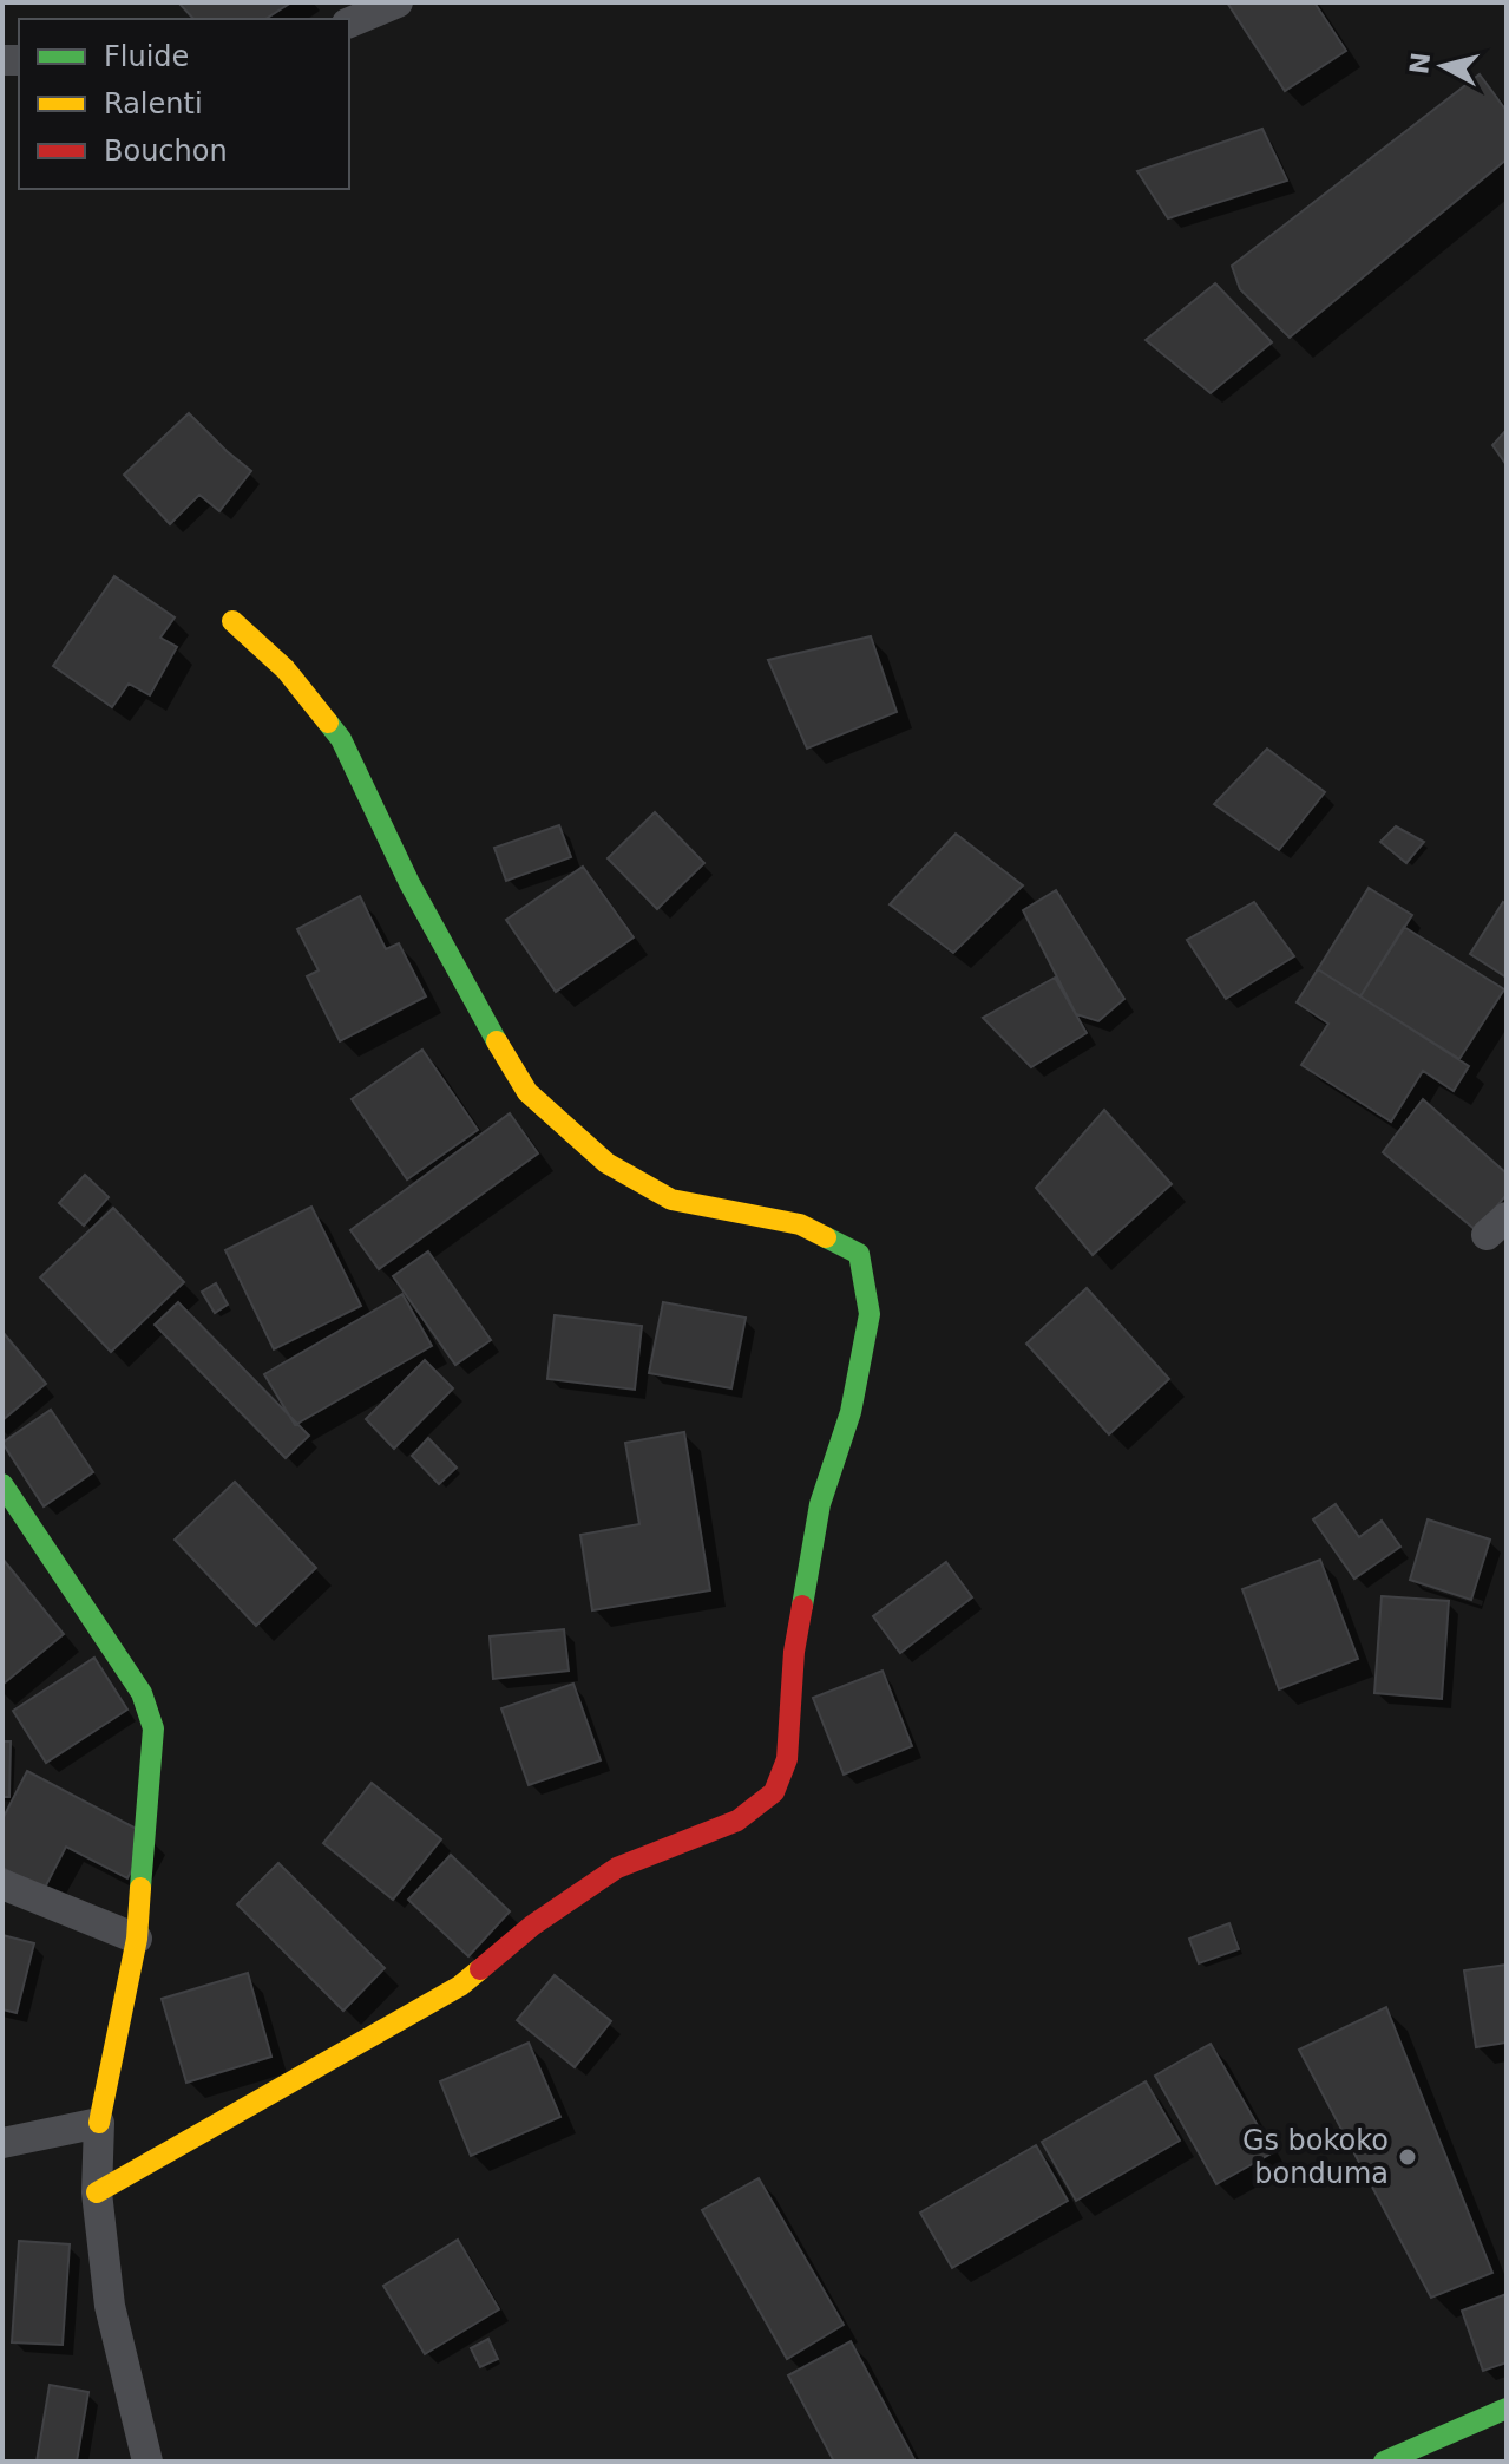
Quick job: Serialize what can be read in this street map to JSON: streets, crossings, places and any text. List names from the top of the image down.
{
  "places": ["Gs bokoko bonduma"],
  "legend": ["Fluide", "Ralenti", "Bouchon"],
  "north": "left"
}
